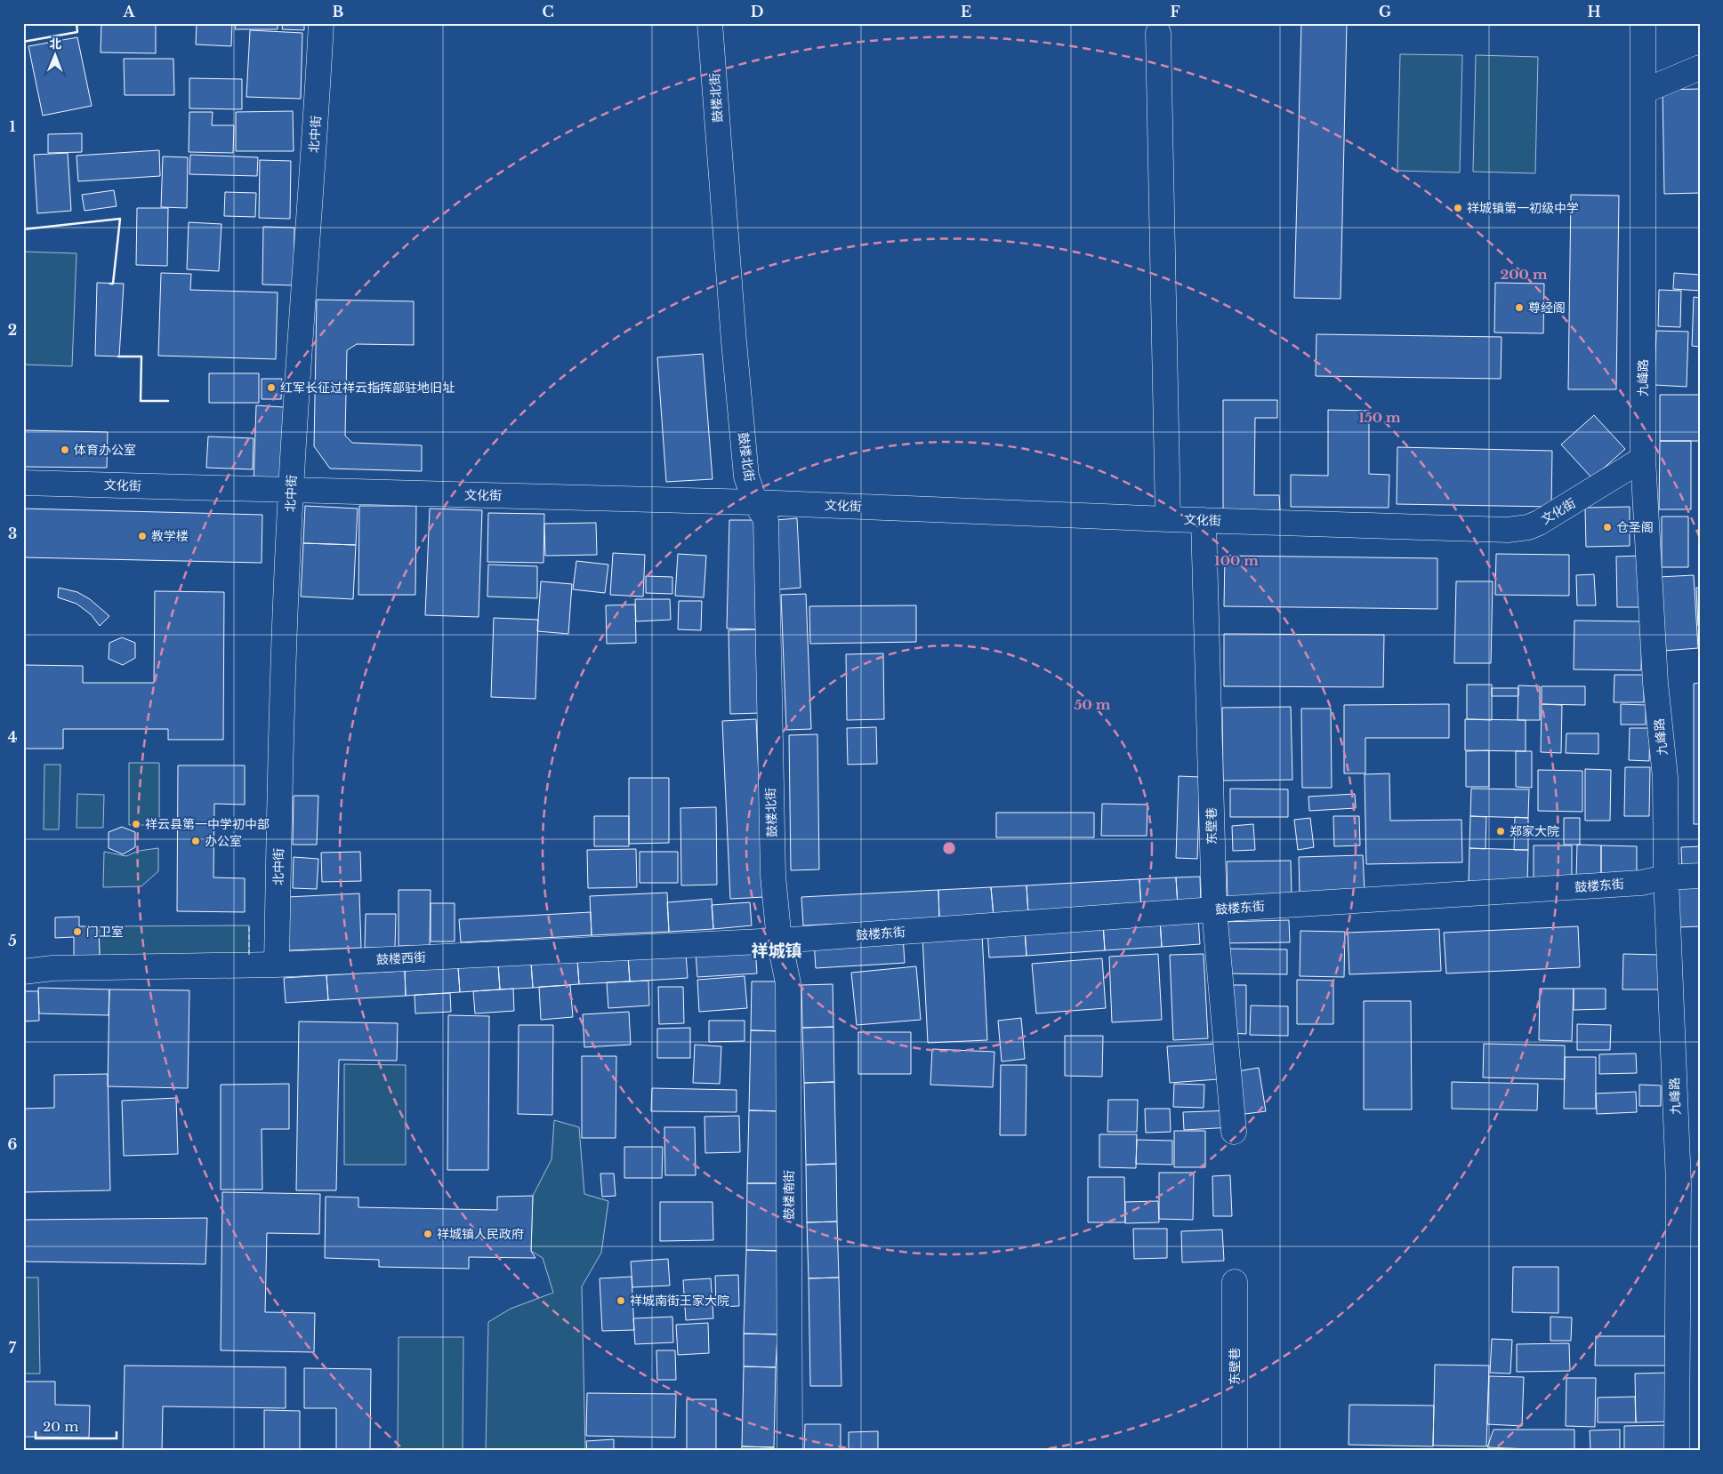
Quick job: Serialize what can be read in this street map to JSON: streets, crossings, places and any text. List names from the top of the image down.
{
  "streets": {
    "street": [
      "鼓楼北街",
      "北中街",
      "九峰路",
      "文化街",
      "东壁巷",
      "鼓楼东街",
      "鼓楼西街",
      "鼓楼南街"
    ]
  },
  "crossings": [
    ["鼓楼北街", "文化街"],
    ["鼓楼北街", "鼓楼东街"],
    ["鼓楼北街", "鼓楼西街"],
    ["鼓楼北街", "鼓楼南街"],
    ["北中街", "文化街"],
    ["北中街", "鼓楼西街"],
    ["九峰路", "文化街"],
    ["九峰路", "鼓楼东街"],
    ["文化街", "东壁巷"],
    ["东壁巷", "鼓楼东街"],
    ["鼓楼东街", "鼓楼西街"],
    ["鼓楼东街", "鼓楼南街"],
    ["鼓楼西街", "鼓楼南街"]
  ],
  "districts": ["祥城镇"],
  "places": [
    "祥城镇第一初级中学",
    "尊经阁",
    "红军长征过祥云指挥部驻地旧址",
    "体育办公室",
    "仓圣阁",
    "教学楼",
    "祥云县第一中学初中部",
    "郑家大院",
    "办公室",
    "门卫室",
    "祥城镇人民政府",
    "祥城南街王家大院"
  ],
  "scale_bar": "20 m",
  "north": "top",
  "grid": {
    "columns": [
      "A",
      "B",
      "C",
      "D",
      "E",
      "F",
      "G",
      "H"
    ],
    "rows": [
      "1",
      "2",
      "3",
      "4",
      "5",
      "6",
      "7"
    ]
  },
  "rings": [
    "200 m",
    "150 m",
    "100 m",
    "50 m"
  ]
}
